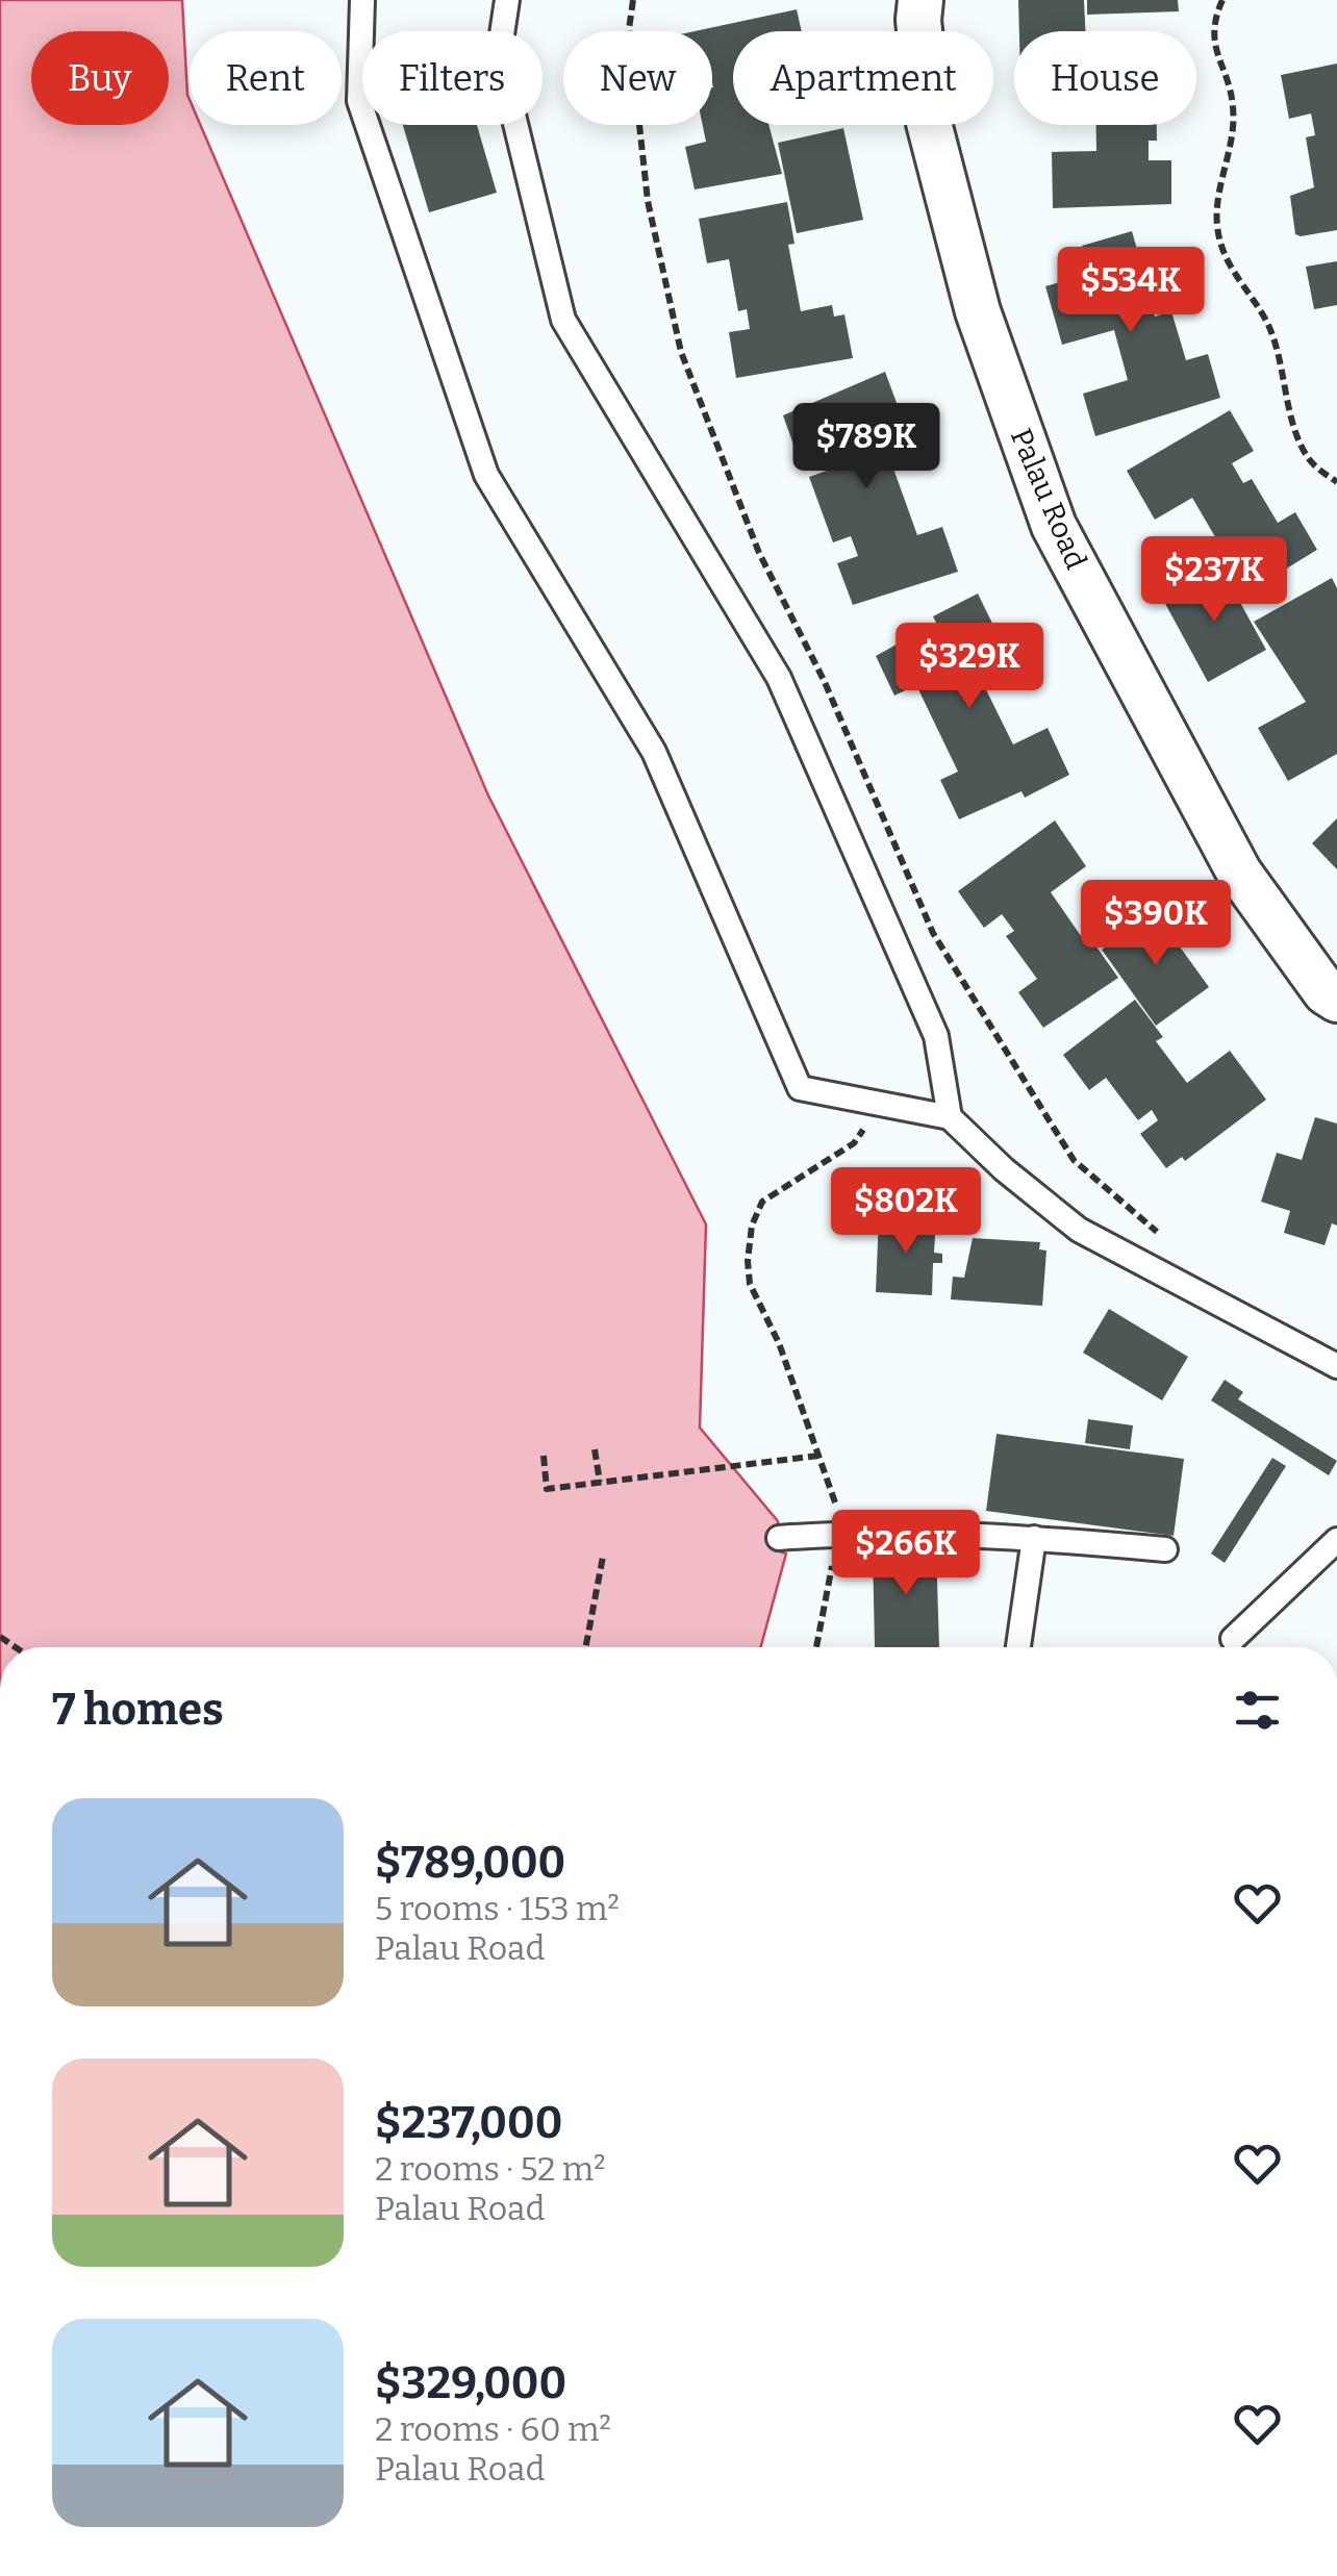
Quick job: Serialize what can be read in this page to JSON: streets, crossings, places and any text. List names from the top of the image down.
{
  "streets": {
    "street": ["Palau Road"]
  },
  "page": {
    "chip": [
      "Buy",
      "Rent",
      "Filters",
      "New",
      "Apartment",
      "House"
    ],
    "price": [
      "$534K",
      "$789K",
      "$237K",
      "$329K",
      "$390K",
      "$802K",
      "$266K"
    ],
    "heading": "7 homes",
    "list": [
      {
        "name": "$789,000",
        "note": "5 rooms · 153 m² · Palau Road"
      },
      {
        "name": "$237,000",
        "note": "2 rooms · 52 m² · Palau Road"
      },
      {
        "name": "$329,000",
        "note": "2 rooms · 60 m² · Palau Road"
      }
    ]
  }
}
